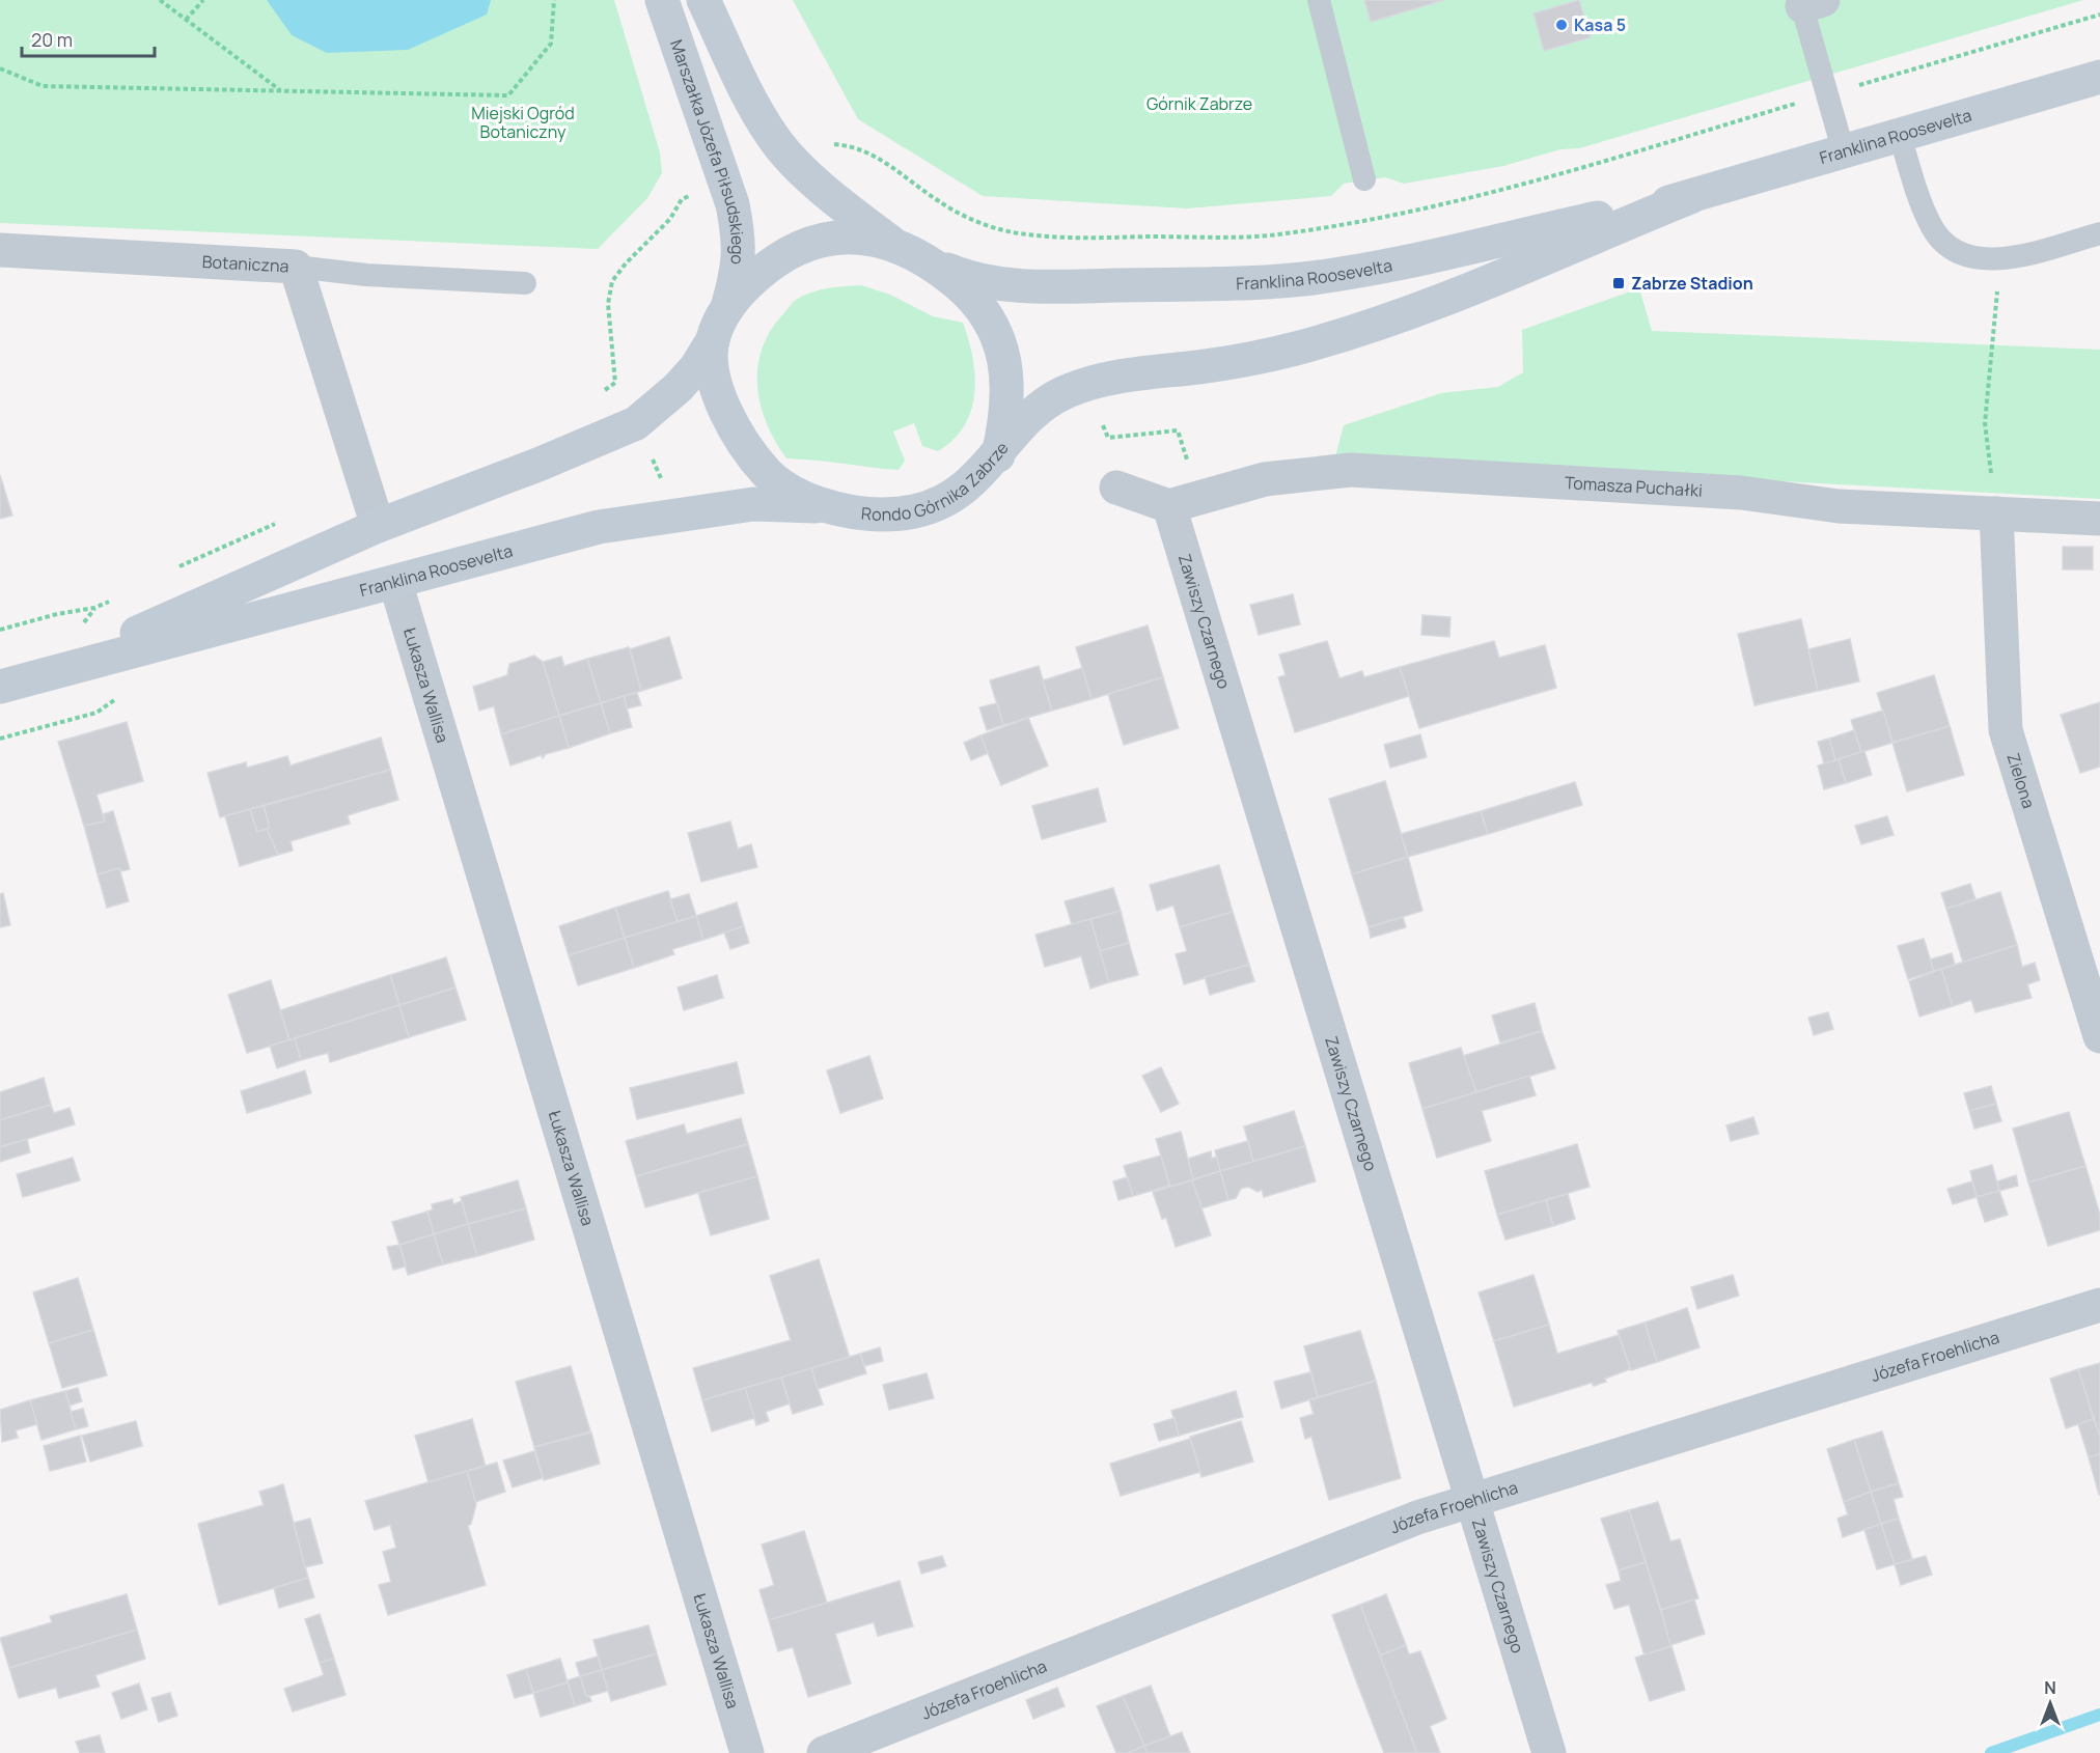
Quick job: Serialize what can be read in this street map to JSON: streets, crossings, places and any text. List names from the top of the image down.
{
  "streets": {
    "street": [
      "Franklina Roosevelta",
      "Marszałka Józefa Piłsudskiego",
      "Botaniczna",
      "Rondo Górnika Zabrze",
      "Tomasza Puchałki",
      "Zawiszy Czarnego",
      "Łukasza Wallisa",
      "Zielona",
      "Józefa Froehlicha"
    ]
  },
  "crossings": [
    ["Franklina Roosevelta", "Botaniczna"],
    ["Franklina Roosevelta", "Rondo Górnika Zabrze"],
    ["Franklina Roosevelta", "Łukasza Wallisa"],
    ["Marszałka Józefa Piłsudskiego", "Rondo Górnika Zabrze"],
    ["Tomasza Puchałki", "Zawiszy Czarnego"],
    ["Tomasza Puchałki", "Zielona"],
    ["Zawiszy Czarnego", "Józefa Froehlicha"]
  ],
  "parks": ["Górnik Zabrze", "Miejski Ogród Botaniczny"],
  "places": {
    "other": ["Kasa 5"],
    "transit": ["Zabrze Stadion"]
  },
  "scale_bar": "20 m",
  "north": "top"
}
